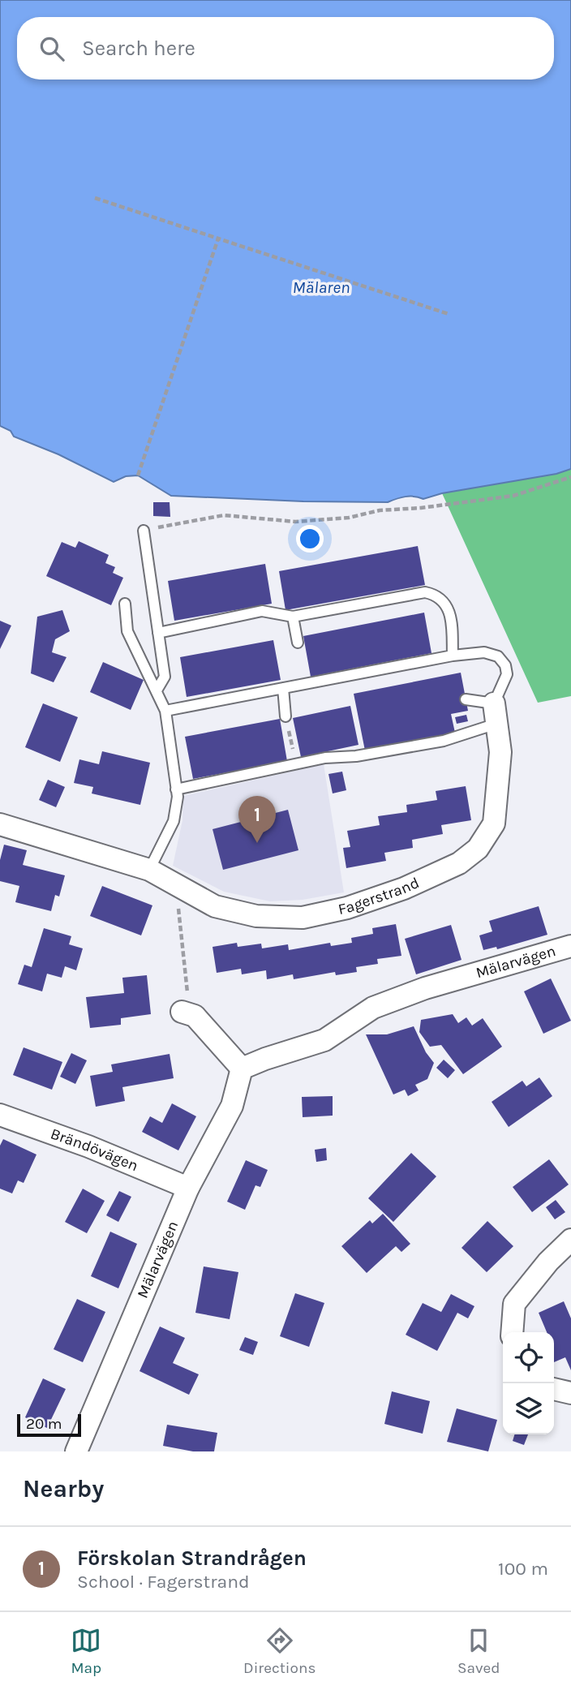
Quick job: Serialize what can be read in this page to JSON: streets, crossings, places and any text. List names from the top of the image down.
{
  "streets": {
    "street": ["Fagerstrand", "Mälarvägen", "Brändövägen"]
  },
  "crossings": [
    ["Mälarvägen", "Brändövägen"]
  ],
  "water": ["Mälaren"],
  "scale_bar": "20 m",
  "page": {
    "search": "Search here",
    "pins": "1",
    "scale": "20 m",
    "heading": "Nearby",
    "list": [
      {
        "mark": "1",
        "name": "Förskolan Strandrågen",
        "note": "School · Fagerstrand",
        "value": "100 m"
      }
    ],
    "nav": ["Map", "Directions", "Saved"]
  }
}
